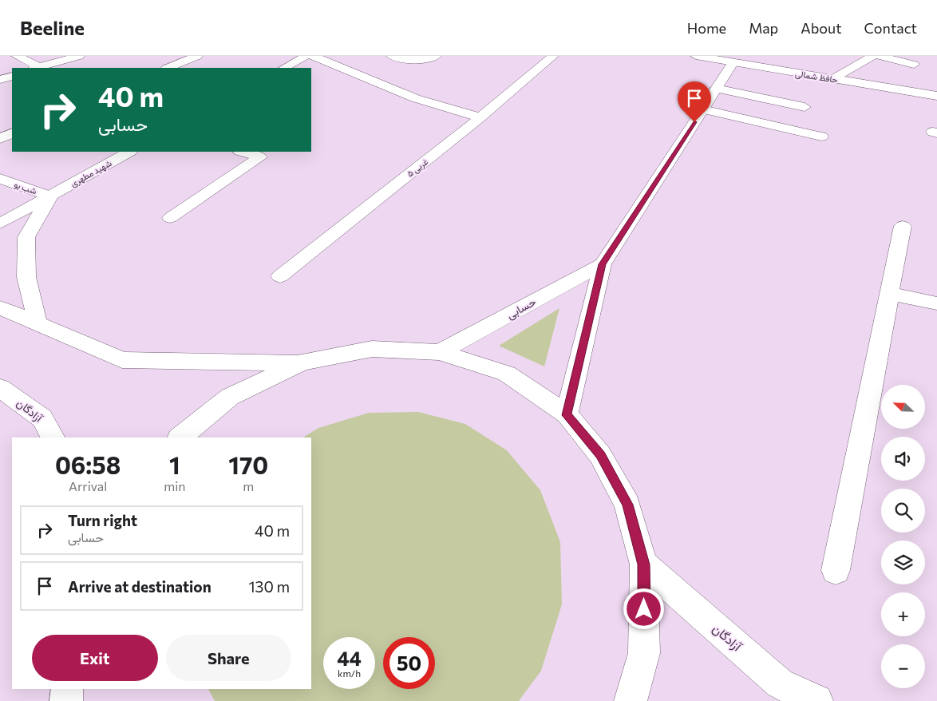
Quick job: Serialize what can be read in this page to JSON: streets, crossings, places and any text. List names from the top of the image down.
{
  "streets": {
    "street": [
      "حافظ شمالی",
      "۵ غربی",
      "شهید مطهری",
      "شب بو",
      "حسابی",
      "آزادگان"
    ]
  },
  "crossings": [
    ["حافظ شمالی", "حسابی"],
    ["شهید مطهری", "شب بو"]
  ],
  "north": "top left",
  "page": {
    "header": "Beeline",
    "nav": [
      "Home",
      "Map",
      "About",
      "Contact"
    ],
    "turn": ["40 m", "حسابی"],
    "map_buttons": ["+", "−"],
    "eta": [
      "06:58",
      "Arrival",
      "1",
      "min",
      "170",
      "m"
    ],
    "list": [
      {
        "name": "Turn right",
        "note": "حسابی",
        "value": "40 m"
      },
      {
        "name": "Arrive at destination",
        "value": "130 m"
      }
    ],
    "buttons": ["Exit", "Share"],
    "speed": "44 km/h",
    "limit": "50"
  }
}
